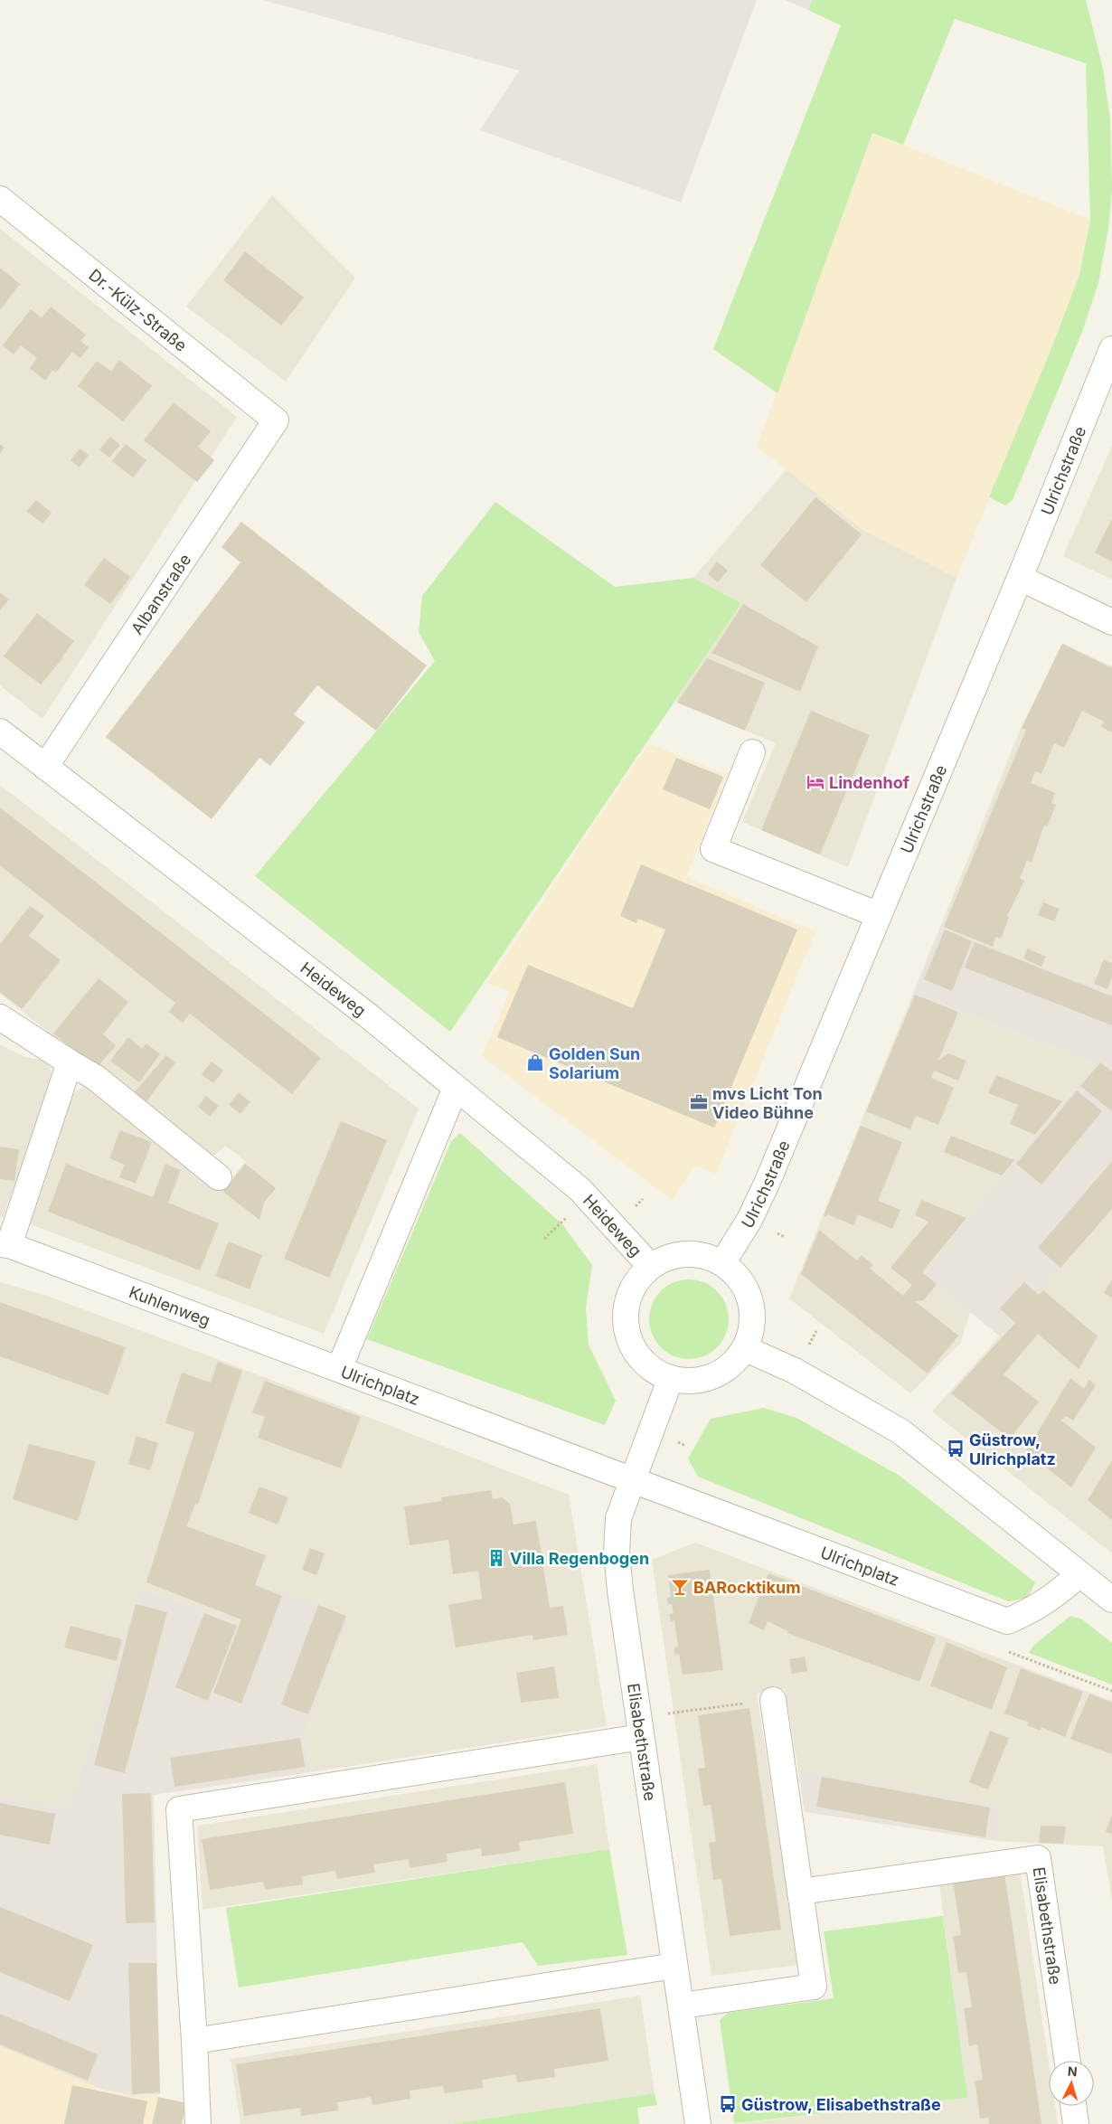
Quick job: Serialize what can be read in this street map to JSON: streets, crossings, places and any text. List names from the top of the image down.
{
  "streets": {
    "street": [
      "Dr.-Külz-Straße",
      "Ulrichstraße",
      "Albanstraße",
      "Heideweg",
      "Kuhlenweg",
      "Ulrichplatz",
      "Elisabethstraße"
    ]
  },
  "crossings": [
    ["Dr.-Külz-Straße", "Albanstraße"],
    ["Ulrichstraße", "Heideweg"],
    ["Albanstraße", "Heideweg"],
    ["Heideweg", "Ulrichplatz"],
    ["Kuhlenweg", "Ulrichplatz"],
    ["Ulrichplatz", "Elisabethstraße"]
  ],
  "places": {
    "hotel": ["Lindenhof"],
    "shop": ["Golden Sun Solarium"],
    "office": ["mvs Licht Ton Video Bühne"],
    "bus stop": ["Güstrow, Ulrichplatz", "Güstrow, Elisabethstraße"],
    "building": ["Villa Regenbogen"],
    "bar": ["BARocktikum"]
  },
  "north": "top"
}
